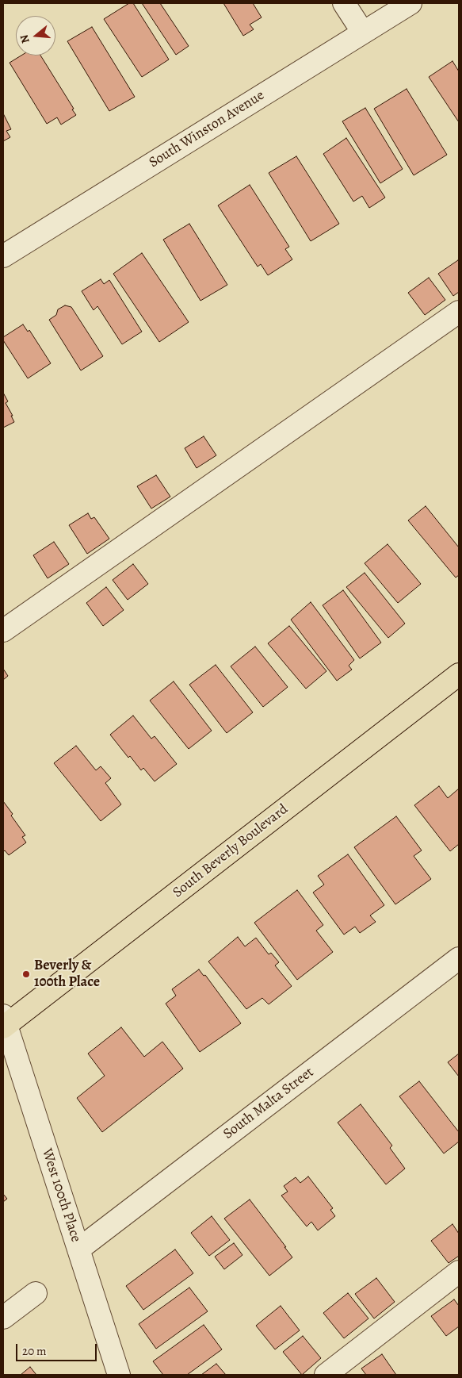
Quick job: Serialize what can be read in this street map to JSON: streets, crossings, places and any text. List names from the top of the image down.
{
  "streets": {
    "main road": ["South Beverly Boulevard"],
    "street": ["South Winston Avenue", "South Malta Street", "West 100th Place"]
  },
  "crossings": [
    ["South Beverly Boulevard", "West 100th Place"],
    ["South Malta Street", "West 100th Place"]
  ],
  "places": ["Beverly & 100th Place"],
  "scale_bar": "20 m",
  "north": "left"
}
